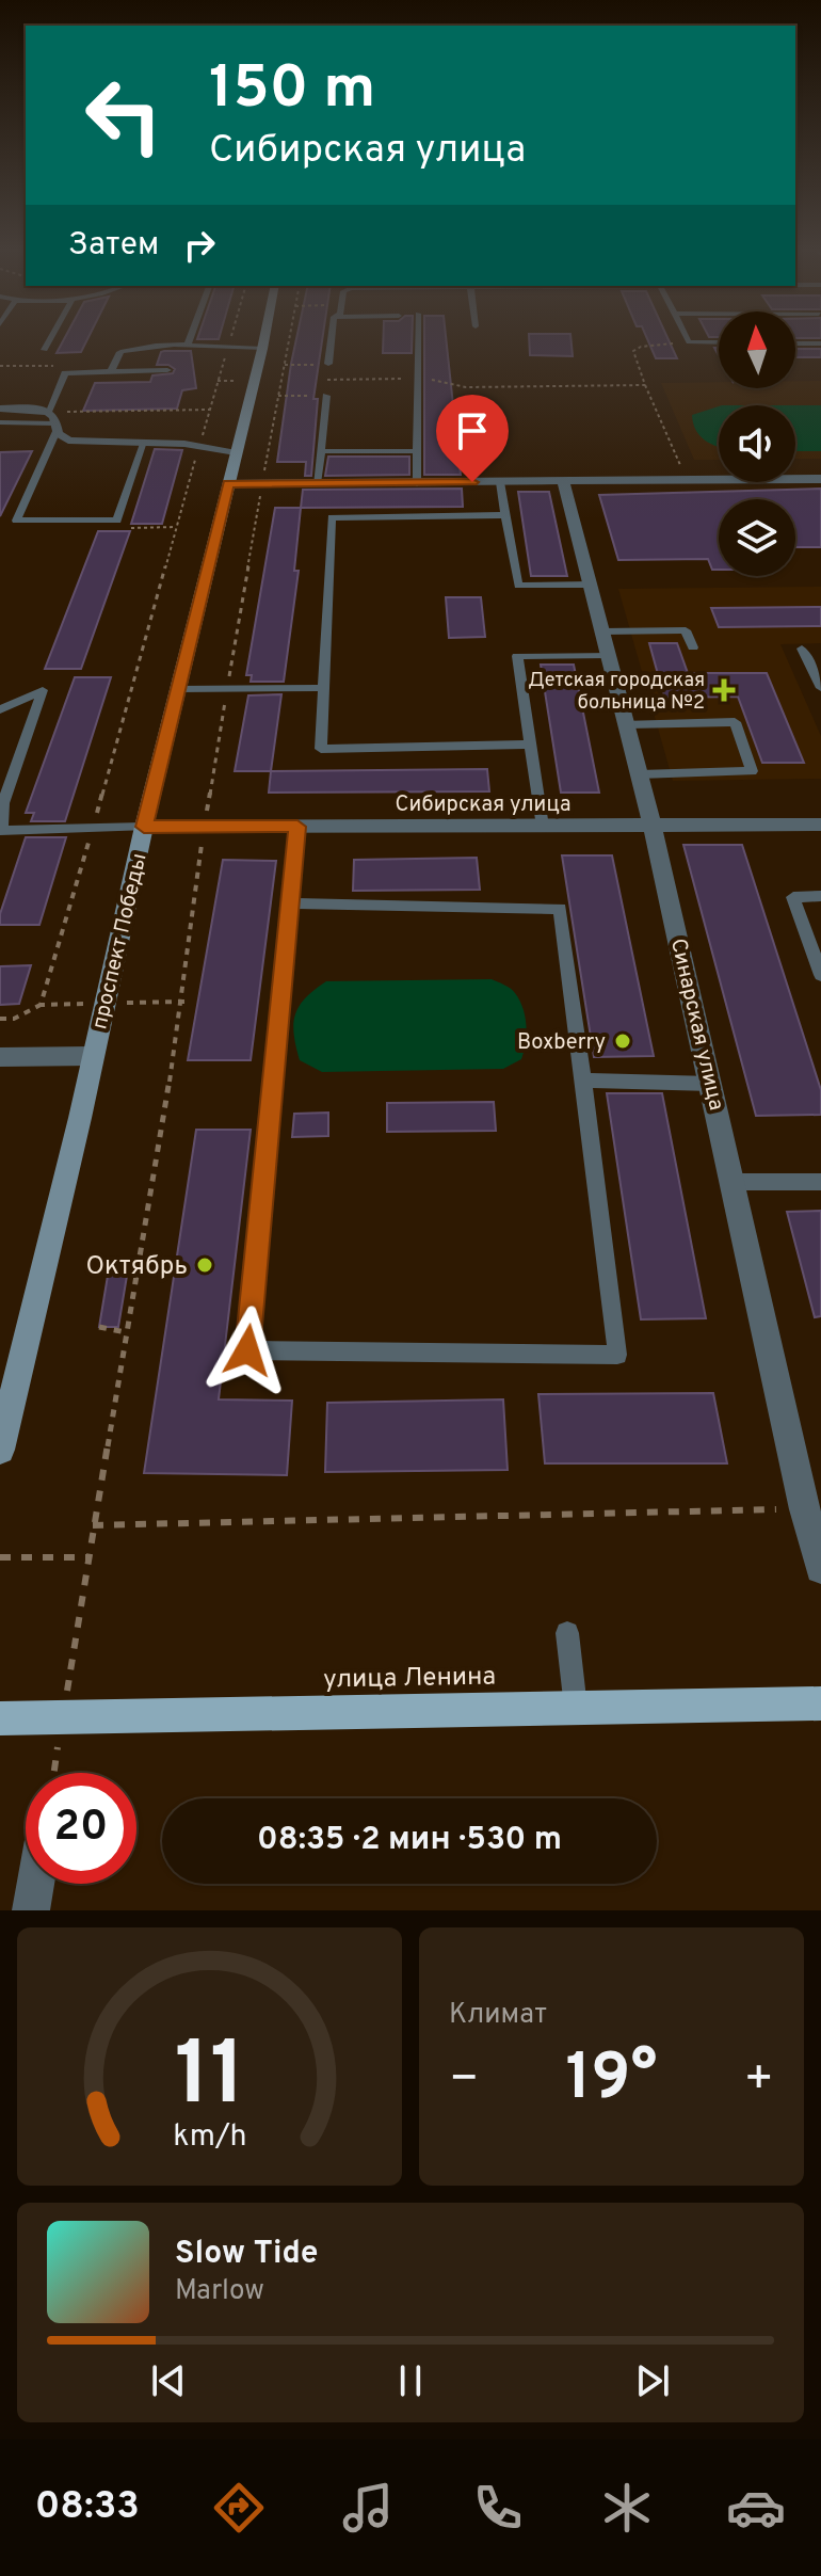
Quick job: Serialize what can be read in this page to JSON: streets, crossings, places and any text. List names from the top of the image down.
{
  "streets": {
    "main road": ["проспект Победы", "улица Ленина"],
    "street": ["Сибирская улица", "Синарская улица"]
  },
  "crossings": [
    ["Сибирская улица", "проспект Победы"],
    ["Сибирская улица", "Синарская улица"]
  ],
  "places": {
    "health": ["Детская городская больница №2"],
    "other": ["Boxberry", "Октябрь"]
  },
  "north": "top",
  "page": {
    "turn": ["150 m", "Сибирская улица"],
    "then": "Затем",
    "limit": "20",
    "trip": "08:35 · 2 мин · 530 m",
    "tile": "Климат",
    "heat": ["−", "19°", "+"],
    "song": ["Slow Tide", "Marlow"],
    "tabs": "08:33",
    "gauge": ["11", "km/h"]
  }
}
